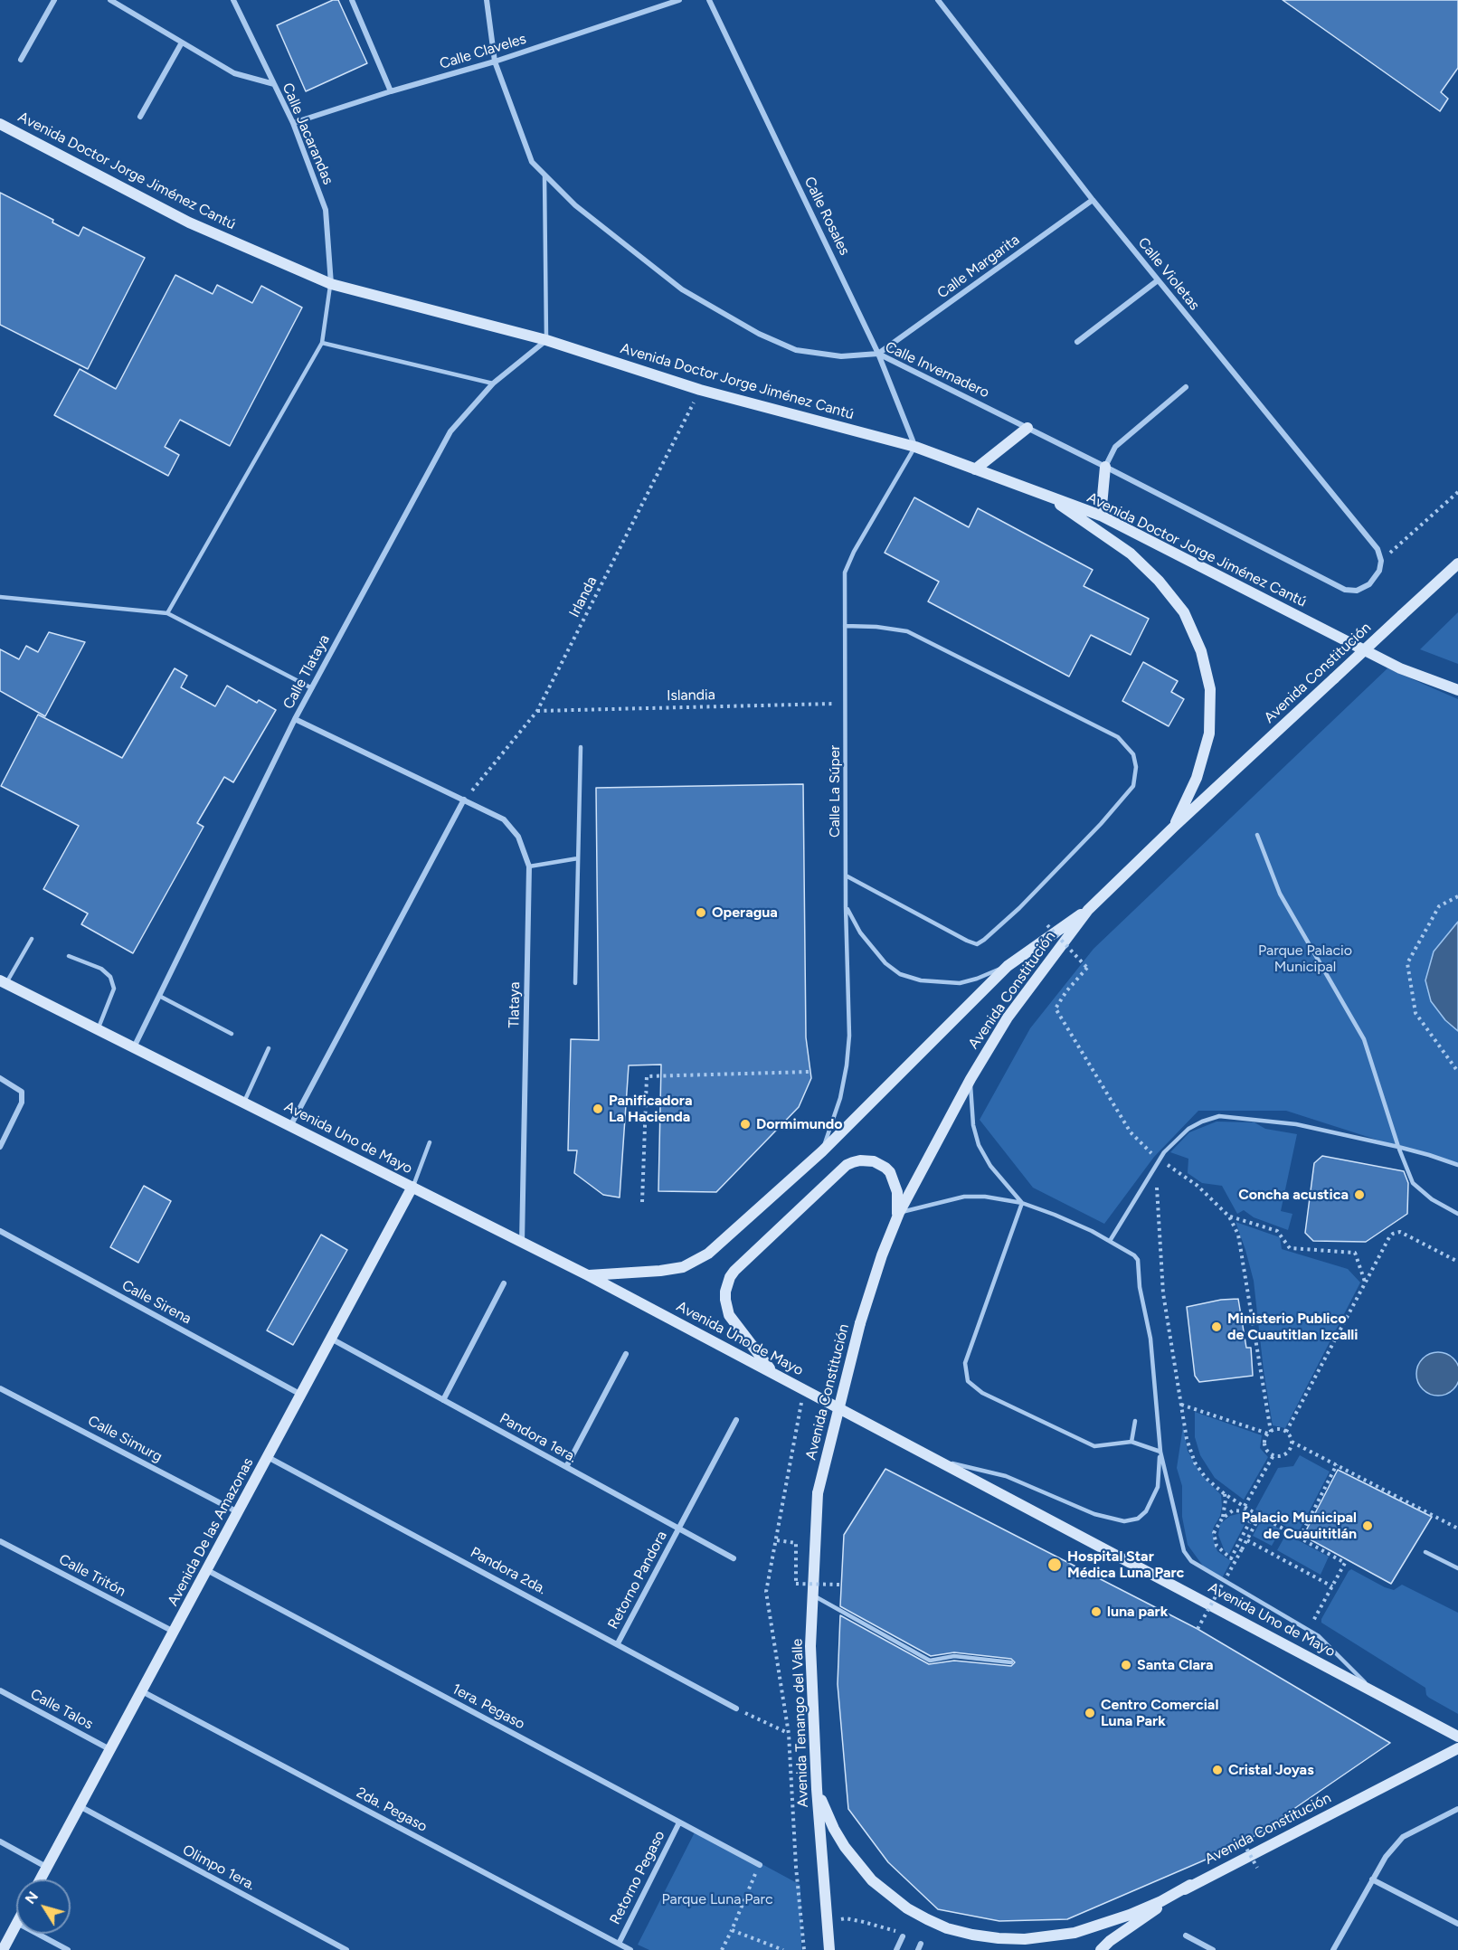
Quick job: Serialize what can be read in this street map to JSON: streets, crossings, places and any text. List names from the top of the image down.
{
  "streets": {
    "main road": [
      "Avenida Doctor Jorge Jiménez Cantú",
      "Avenida Constitución",
      "Avenida Uno de Mayo",
      "Avenida De las Amazonas",
      "Avenida Tenango del Valle"
    ],
    "street": [
      "Calle Claveles",
      "Calle Jacarandas",
      "Calle Rosales",
      "Calle Margarita",
      "Calle Violetas",
      "Calle Invernadero",
      "Calle Tlataya",
      "Tlataya",
      "Calle Sirena",
      "Pandora 1era.",
      "Calle Simurg",
      "Pandora 2da.",
      "Calle Tritón",
      "Retorno Pandora",
      "1era. Pegaso",
      "Calle Talos",
      "2da. Pegaso",
      "Olimpo 1era.",
      "Retorno Pegaso"
    ],
    "lane": ["Calle La Súper"],
    "path": ["Irlanda", "Islandia"]
  },
  "crossings": [
    ["Calle Claveles", "Calle Jacarandas"],
    ["Calle Claveles", "Calle Invernadero"],
    ["Calle Jacarandas", "Avenida Doctor Jorge Jiménez Cantú"],
    ["Avenida Doctor Jorge Jiménez Cantú", "Calle Rosales"],
    ["Avenida Doctor Jorge Jiménez Cantú", "Irlanda"],
    ["Avenida Doctor Jorge Jiménez Cantú", "Calle Tlataya"],
    ["Avenida Doctor Jorge Jiménez Cantú", "Calle La Súper"],
    ["Calle Rosales", "Calle Margarita"],
    ["Calle Rosales", "Calle Invernadero"],
    ["Calle Rosales", "Calle La Súper"],
    ["Calle Margarita", "Calle Violetas"],
    ["Calle Margarita", "Calle Invernadero"],
    ["Calle Violetas", "Calle Invernadero"],
    ["Irlanda", "Islandia"],
    ["Irlanda", "Tlataya"],
    ["Calle Tlataya", "Tlataya"],
    ["Calle Tlataya", "Avenida Uno de Mayo"],
    ["Avenida Constitución", "Avenida Tenango del Valle"],
    ["Islandia", "Calle La Súper"],
    ["Tlataya", "Avenida Uno de Mayo"],
    ["Avenida Uno de Mayo", "Avenida De las Amazonas"],
    ["Calle Sirena", "Avenida De las Amazonas"],
    ["Pandora 1era.", "Avenida De las Amazonas"],
    ["Pandora 1era.", "Retorno Pandora"],
    ["Calle Simurg", "Avenida De las Amazonas"],
    ["Avenida De las Amazonas", "Pandora 2da."],
    ["Avenida De las Amazonas", "Calle Tritón"],
    ["Avenida De las Amazonas", "1era. Pegaso"],
    ["Avenida De las Amazonas", "Calle Talos"],
    ["Avenida De las Amazonas", "2da. Pegaso"],
    ["Avenida De las Amazonas", "Olimpo 1era."],
    ["Pandora 2da.", "Retorno Pandora"],
    ["1era. Pegaso", "Retorno Pegaso"],
    ["2da. Pegaso", "Retorno Pegaso"]
  ],
  "parks": ["Parque Palacio Municipal", "Parque Luna Parc"],
  "places": [
    "Operagua",
    "Panificadora La Hacienda",
    "Dormimundo",
    "Concha acustica",
    "Ministerio Publico de Cuautitlan Izcalli",
    "Palacio Municipal de Cuauititlán",
    "Hospital Star Médica Luna Parc",
    "luna park",
    "Santa Clara",
    "Centro Comercial Luna Park",
    "Cristal Joyas"
  ],
  "north": "top left"
}
